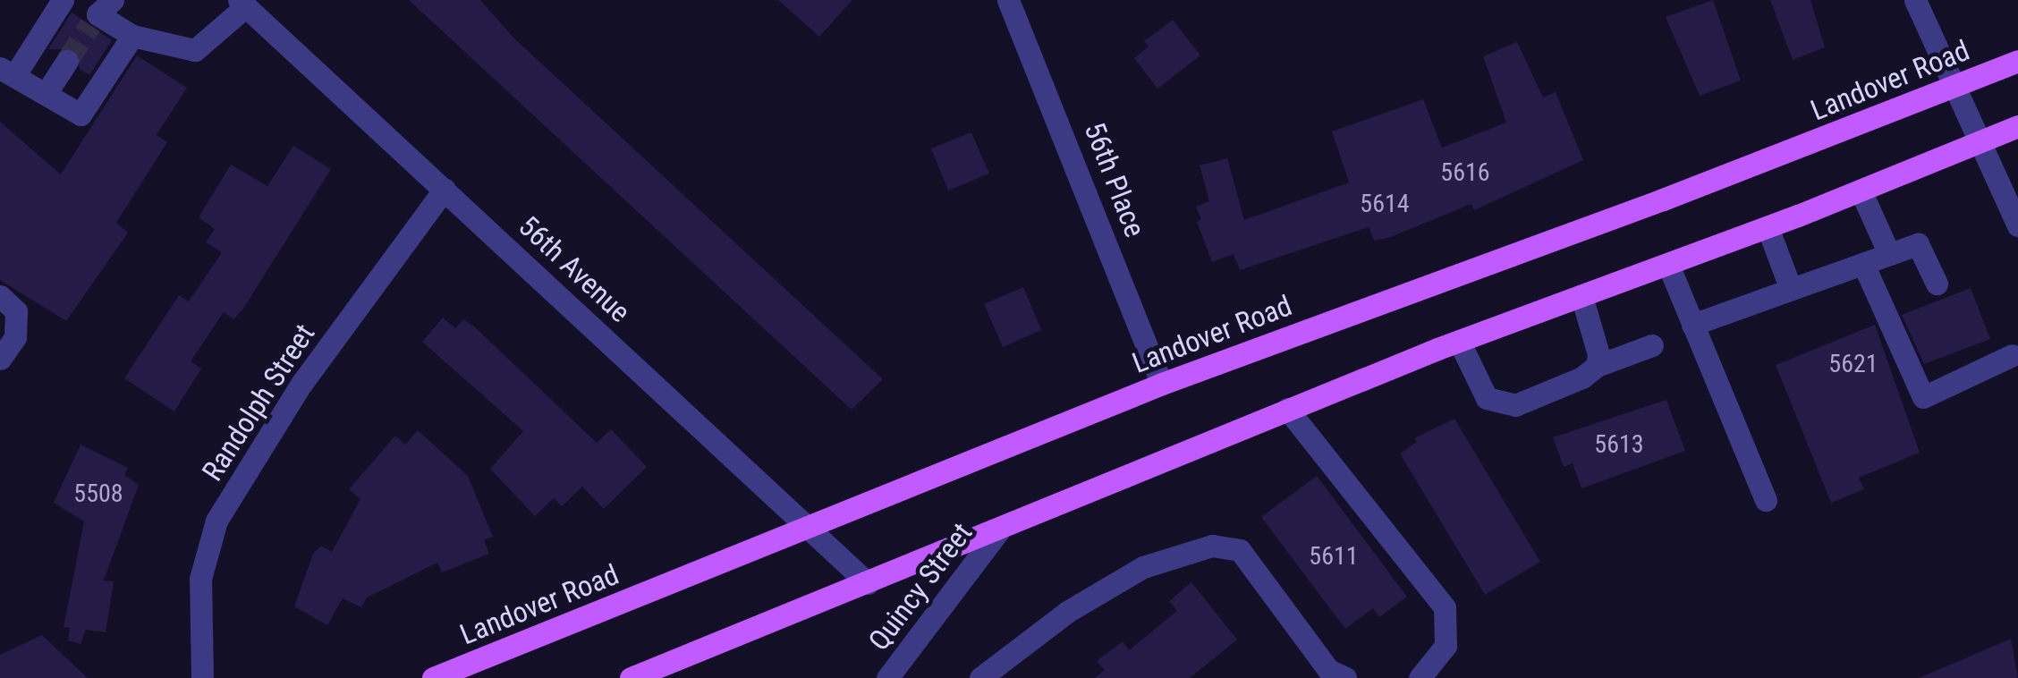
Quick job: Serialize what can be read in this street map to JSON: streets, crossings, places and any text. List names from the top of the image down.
{
  "streets": {
    "main road": ["Landover Road"],
    "street": [
      "56th Place",
      "56th Avenue",
      "Randolph Street",
      "Quincy Street"
    ]
  },
  "crossings": [
    ["Landover Road", "56th Place"],
    ["Landover Road", "56th Avenue"],
    ["56th Avenue", "Randolph Street"]
  ],
  "house_numbers": [
    "5616",
    "5614",
    "5621",
    "5613",
    "5508",
    "5611"
  ]
}
